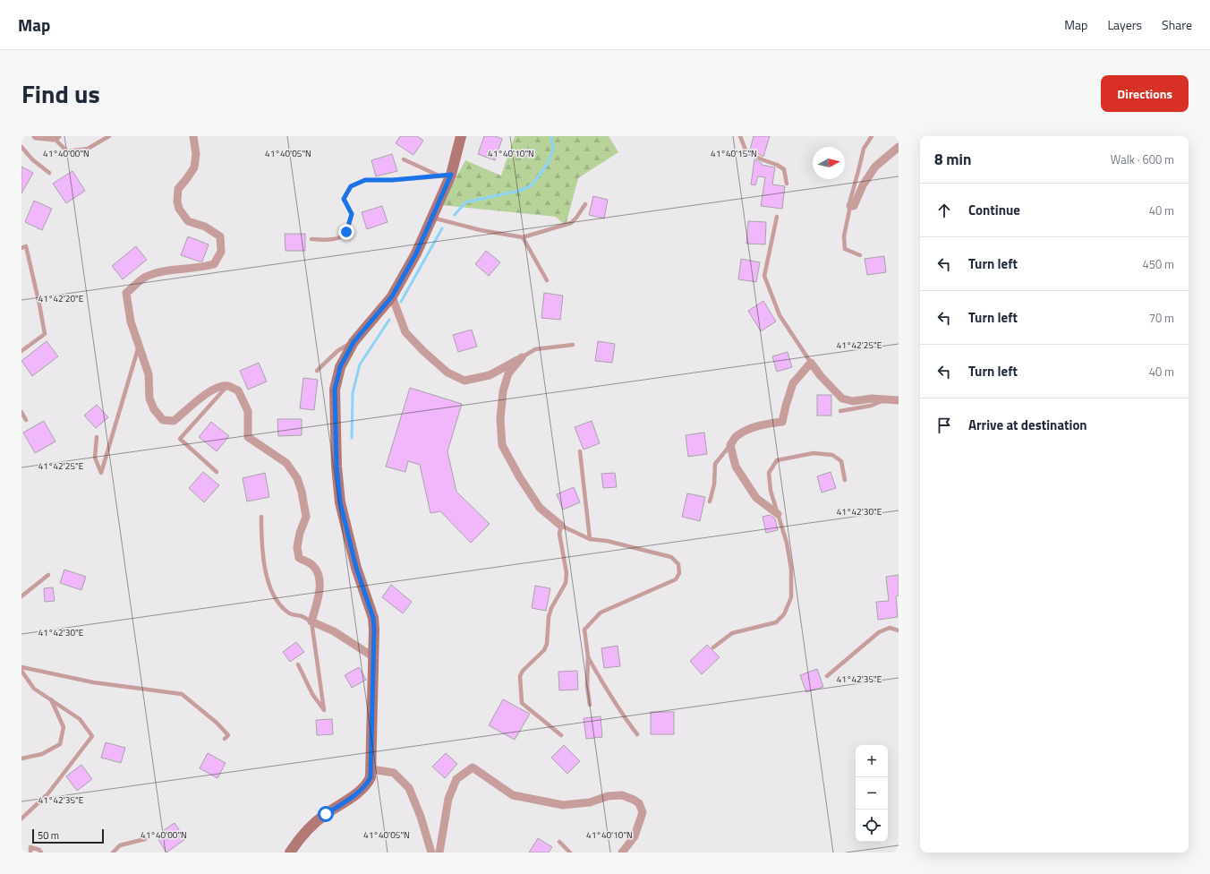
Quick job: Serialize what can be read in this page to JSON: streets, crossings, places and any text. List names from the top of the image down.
{
  "scale_bar": "50 m",
  "north": "right",
  "page": {
    "header": "Map",
    "nav": ["Map", "Layers", "Share"],
    "title": "Find us",
    "buttons": "Directions",
    "heading": ["8 min", "Walk · 600 m"],
    "list": [
      ["Continue", "40 m"],
      ["Turn left", "450 m"],
      ["Turn left", "70 m"],
      ["Turn left", "40 m"],
      "Arrive at destination"
    ],
    "map_buttons": ["+", "−"],
    "scale": "50 m"
  },
  "coordinates": [
    "41°40'00\"N",
    "41°40'05\"N",
    "41°40'10\"N",
    "41°40'15\"N",
    "41°42'20\"E",
    "41°42'25\"E",
    "41°42'30\"E",
    "41°42'35\"E"
  ]
}
